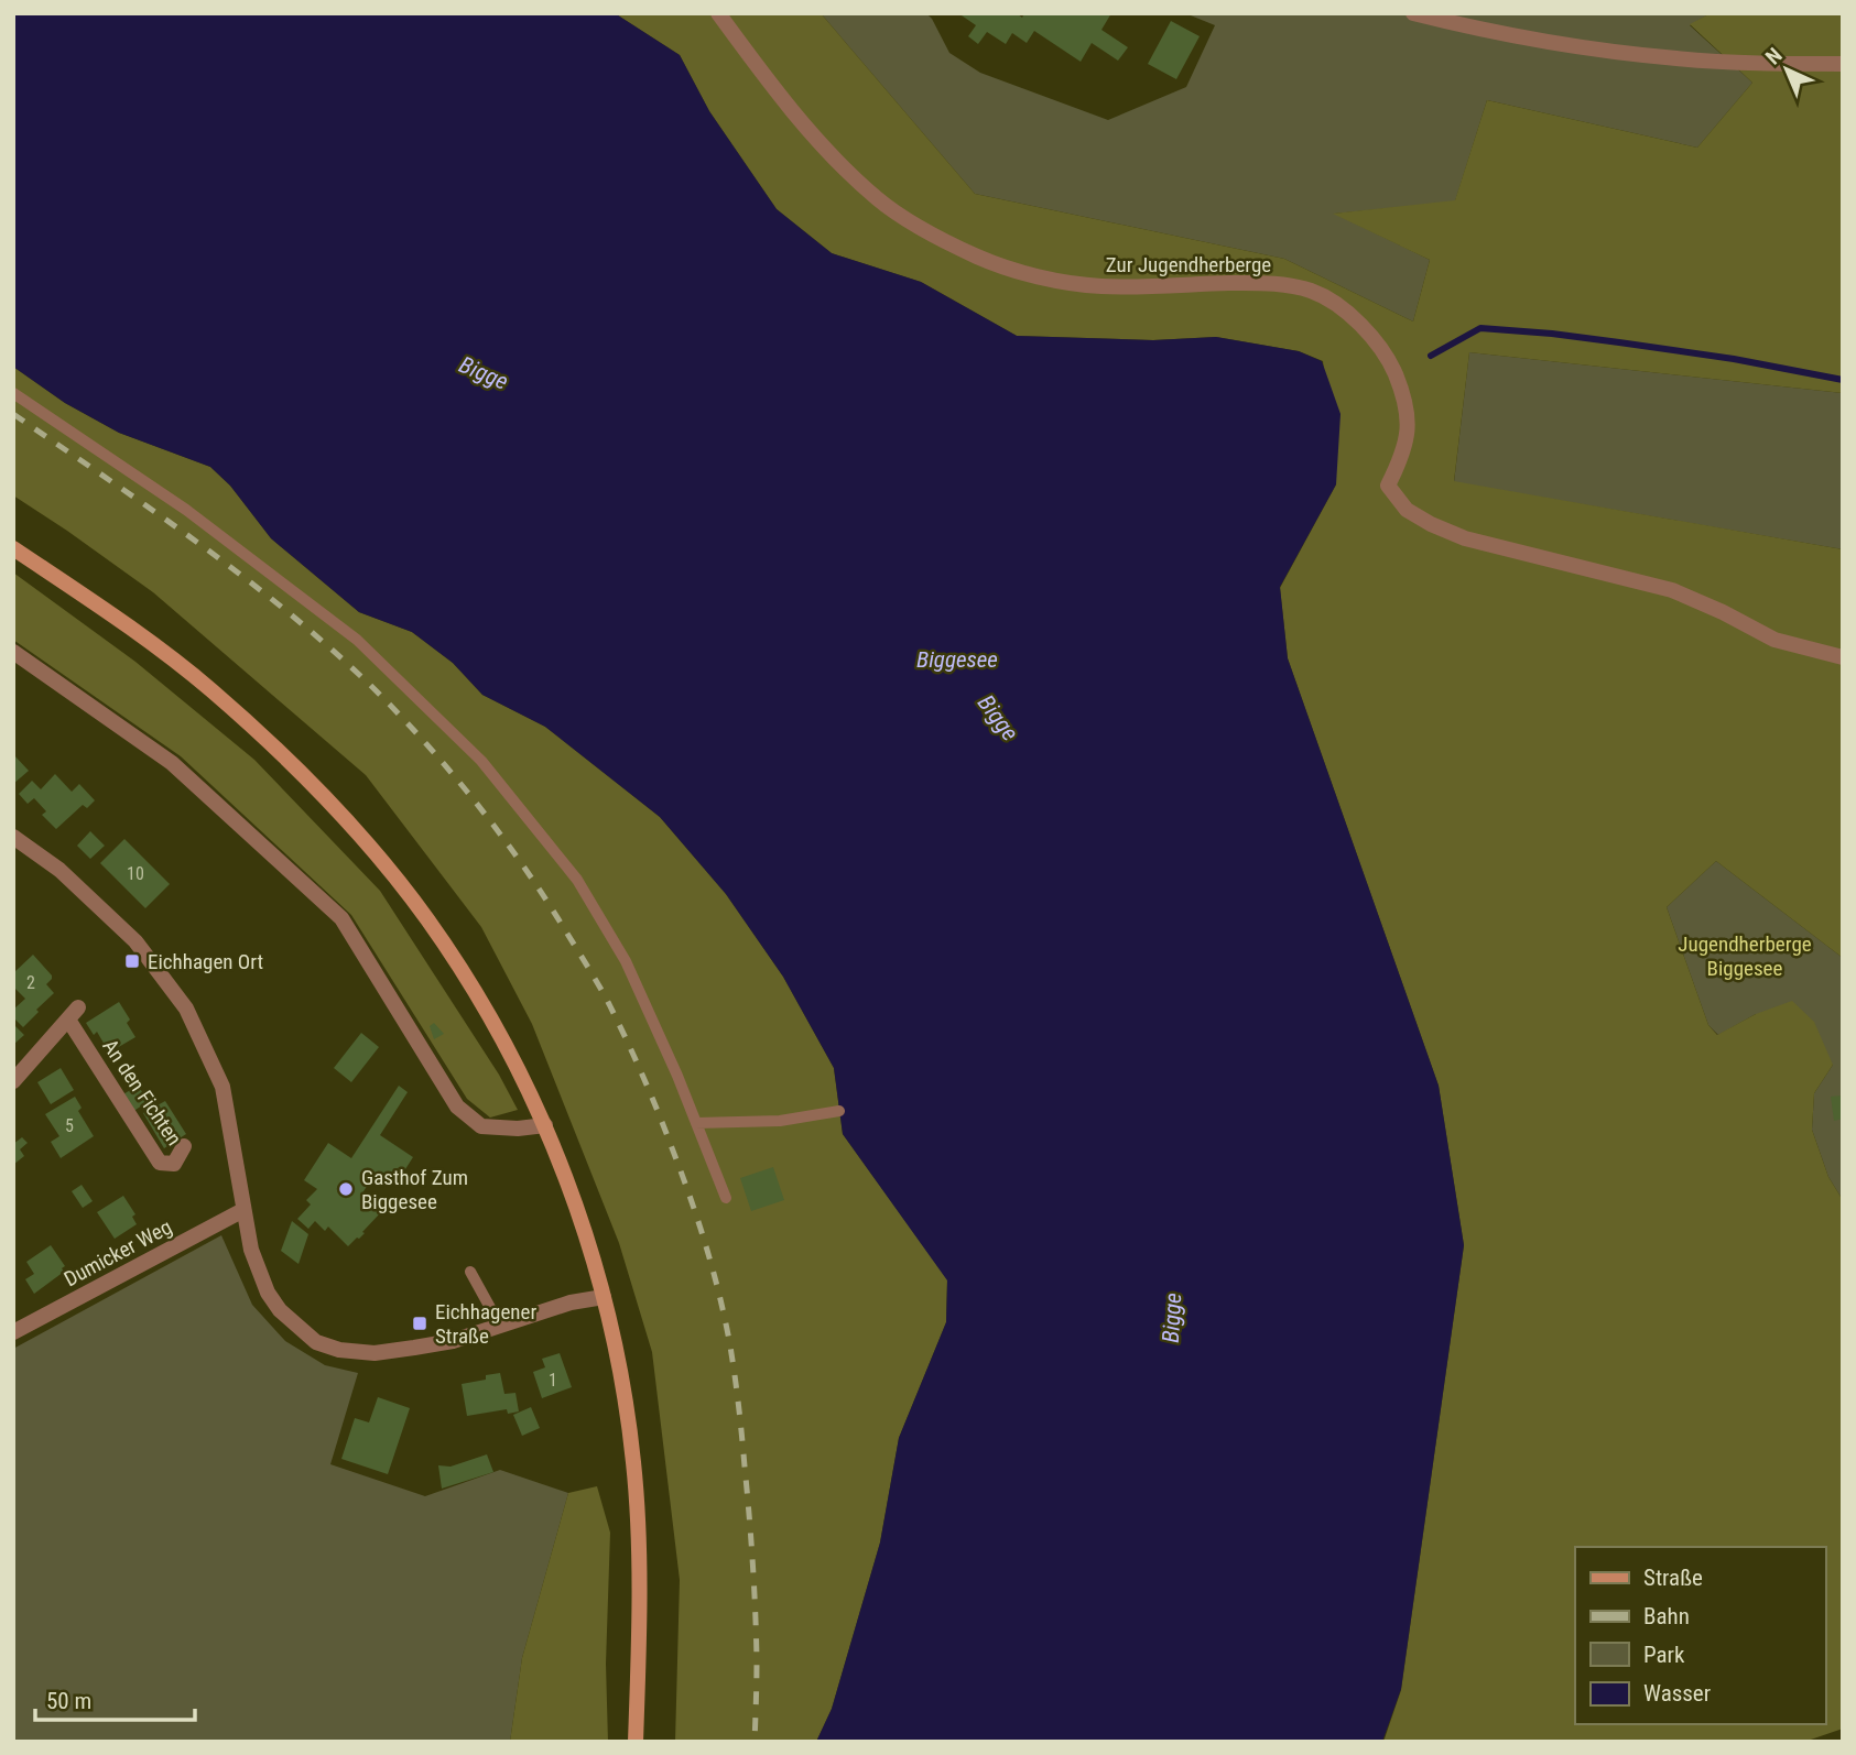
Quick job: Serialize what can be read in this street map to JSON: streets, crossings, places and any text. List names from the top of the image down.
{
  "streets": {
    "street": ["Zur Jugendherberge", "An den Fichten", "Dumicker Weg"]
  },
  "water": ["Bigge", "Biggesee"],
  "parks": ["Jugendherberge Biggesee"],
  "places": {
    "transit": ["Eichhagen Ort", "Eichhagener Straße"],
    "other": ["Gasthof Zum Biggesee"]
  },
  "house_numbers": [
    "10",
    "2",
    "5",
    "1"
  ],
  "legend": [
    "Straße",
    "Bahn",
    "Park",
    "Wasser"
  ],
  "scale_bar": "50 m",
  "north": "top left"
}
